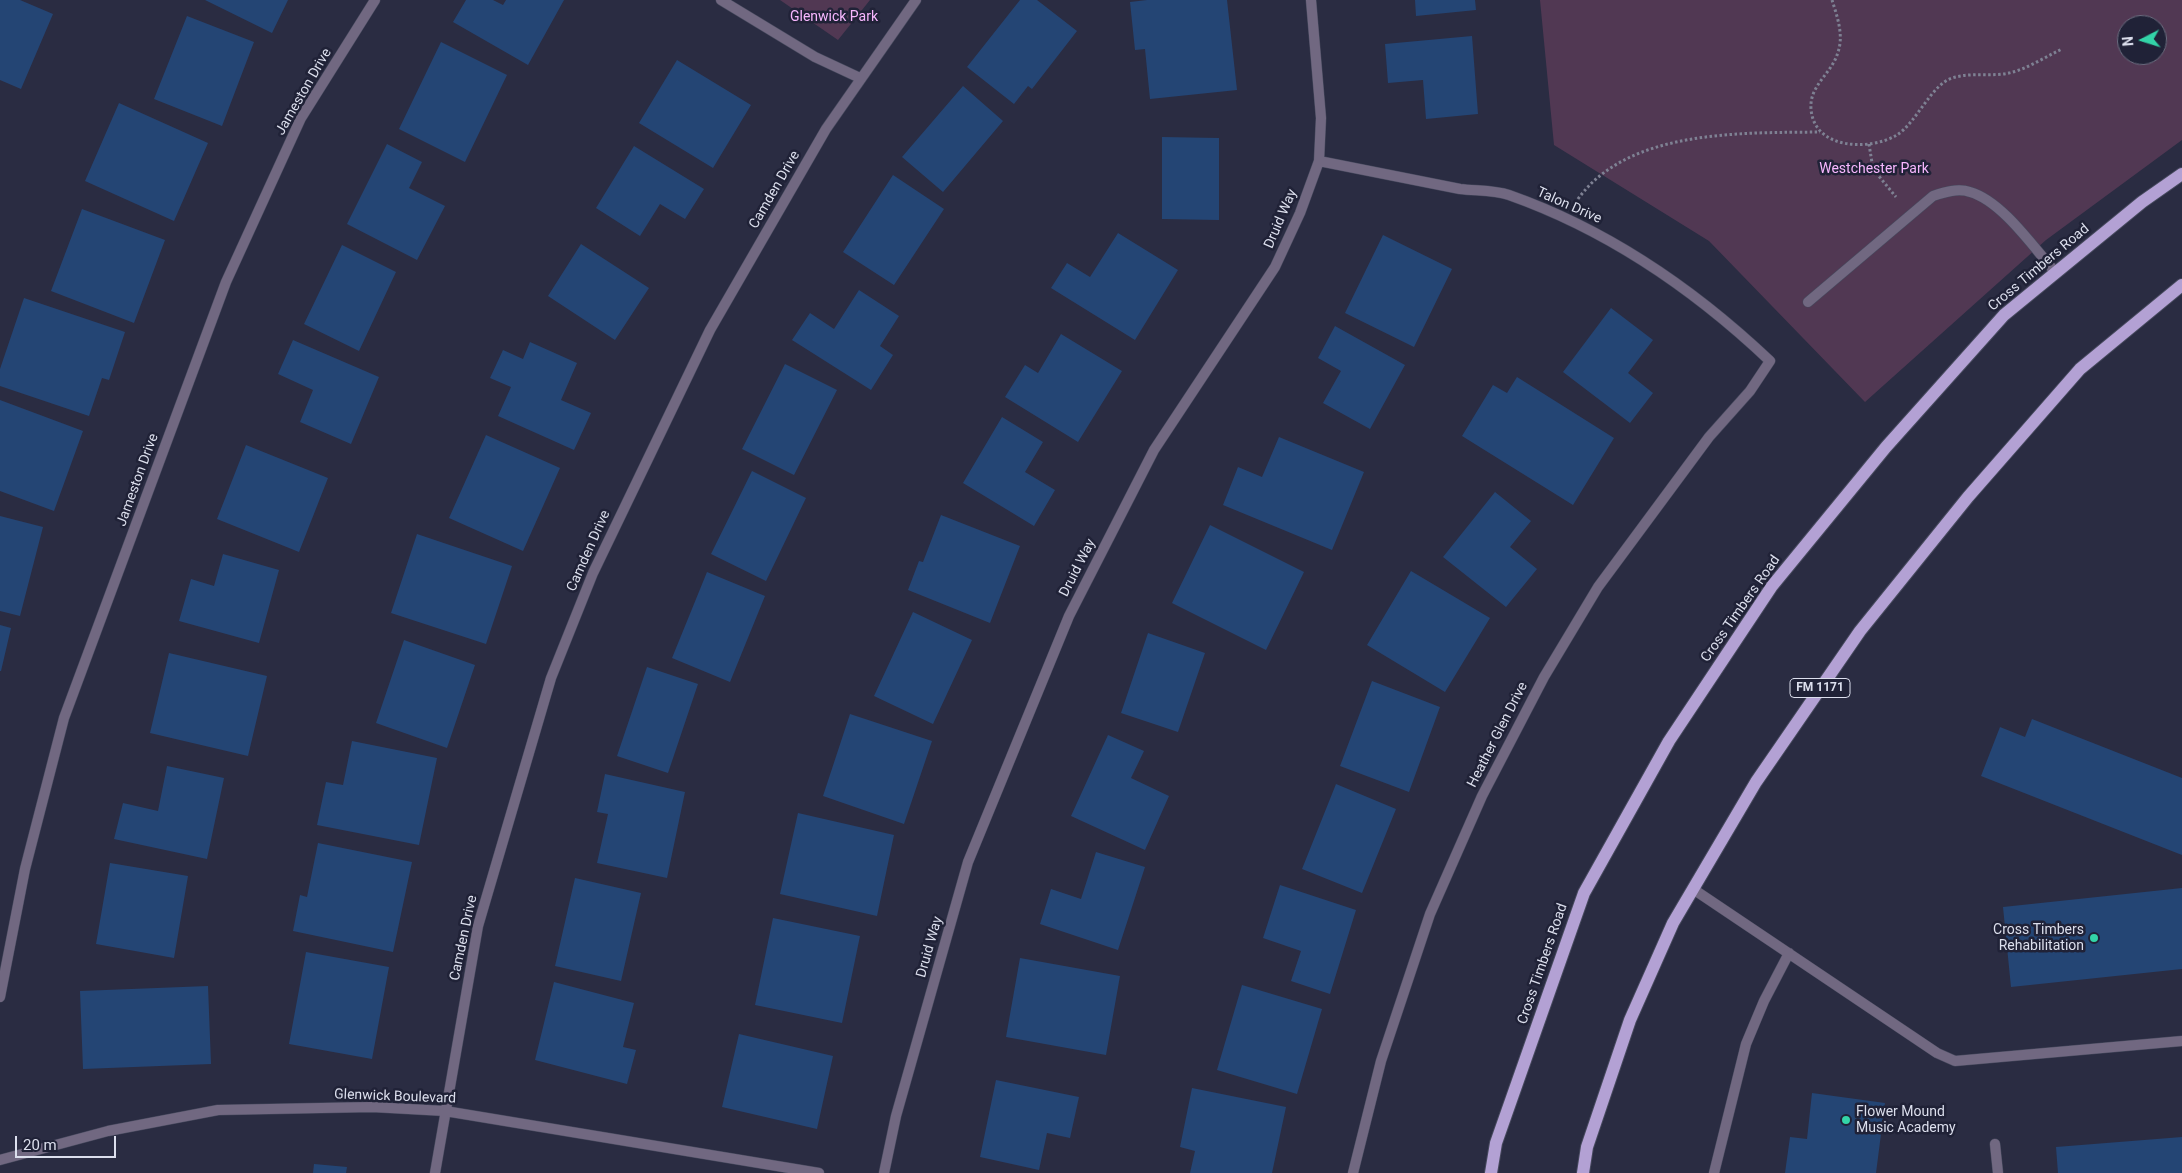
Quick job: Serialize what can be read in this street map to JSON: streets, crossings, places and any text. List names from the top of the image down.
{
  "streets": {
    "main road": ["Cross Timbers Road", "FM 1171"],
    "street": [
      "Jameston Drive",
      "Camden Drive",
      "Talon Drive",
      "Druid Way",
      "Heather Glen Drive",
      "Glenwick Boulevard"
    ]
  },
  "crossings": [
    ["Camden Drive", "Glenwick Boulevard"],
    ["Talon Drive", "Druid Way"],
    ["Talon Drive", "Heather Glen Drive"]
  ],
  "parks": ["Glenwick Park", "Westchester Park"],
  "places": ["Cross Timbers Rehabilitation", "Flower Mound Music Academy"],
  "scale_bar": "20 m",
  "north": "left"
}
